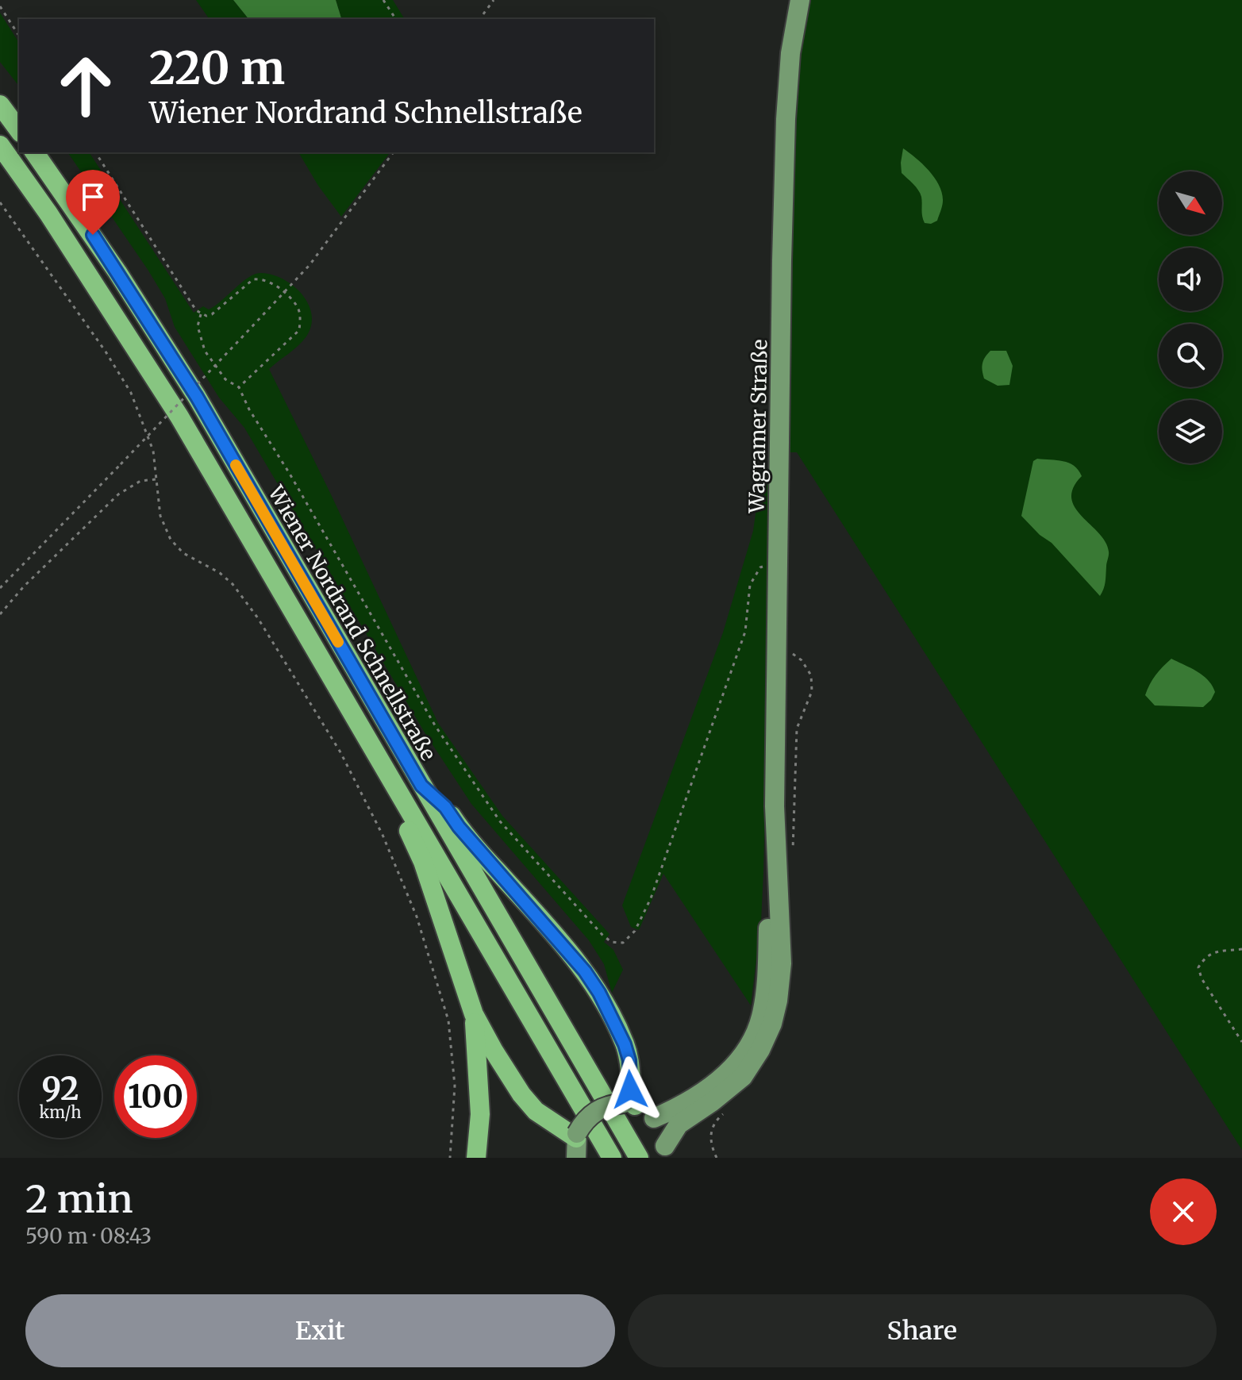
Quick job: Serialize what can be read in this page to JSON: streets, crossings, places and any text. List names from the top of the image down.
{
  "streets": {
    "highway": ["Wiener Nordrand Schnellstraße"],
    "main road": ["Wagramer Straße"]
  },
  "north": "bottom right",
  "page": {
    "turn": ["220 m", "Wiener Nordrand Schnellstraße"],
    "speed": "92 km/h",
    "limit": "100",
    "heading": ["2 min", "590 m · 08:43"],
    "buttons": ["Exit", "Share"]
  }
}
